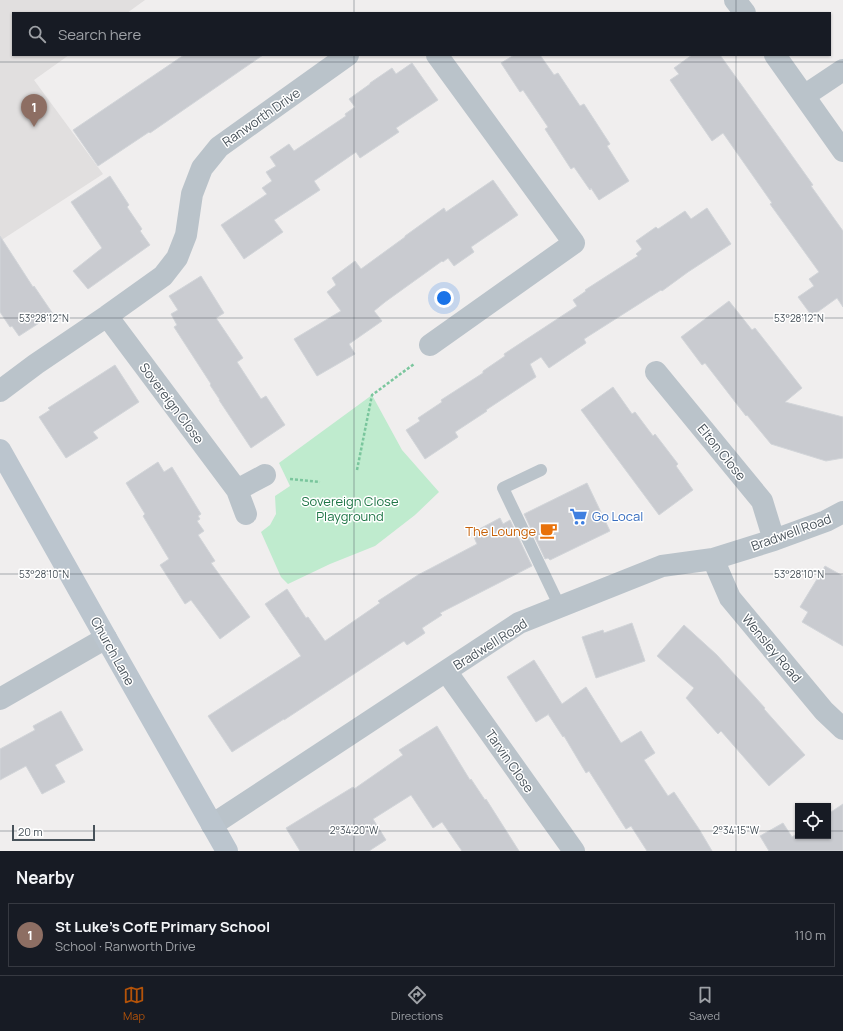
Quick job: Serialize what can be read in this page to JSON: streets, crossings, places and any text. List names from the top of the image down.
{
  "streets": {
    "main road": ["Church Lane"],
    "street": [
      "Ranworth Drive",
      "Sovereign Close",
      "Elton Close",
      "Bradwell Road",
      "Wensley Road",
      "Tarvin Close"
    ]
  },
  "crossings": [
    ["Ranworth Drive", "Sovereign Close"],
    ["Elton Close", "Bradwell Road"],
    ["Bradwell Road", "Wensley Road"],
    ["Bradwell Road", "Church Lane"],
    ["Bradwell Road", "Tarvin Close"]
  ],
  "parks": ["Sovereign Close Playground"],
  "places": {
    "supermarket": ["Go Local"],
    "cafe": ["The Lounge"]
  },
  "scale_bar": "20 m",
  "page": {
    "search": "Search here",
    "pins": "1",
    "scale": "20 m",
    "heading": "Nearby",
    "list": [
      {
        "mark": "1",
        "name": "St Luke's CofE Primary School",
        "note": "School · Ranworth Drive",
        "value": "110 m"
      }
    ],
    "nav": ["Map", "Directions", "Saved"]
  },
  "coordinates": [
    "53°28'12\"N",
    "53°28'10\"N",
    "2°34'20\"W",
    "2°34'15\"W"
  ]
}
